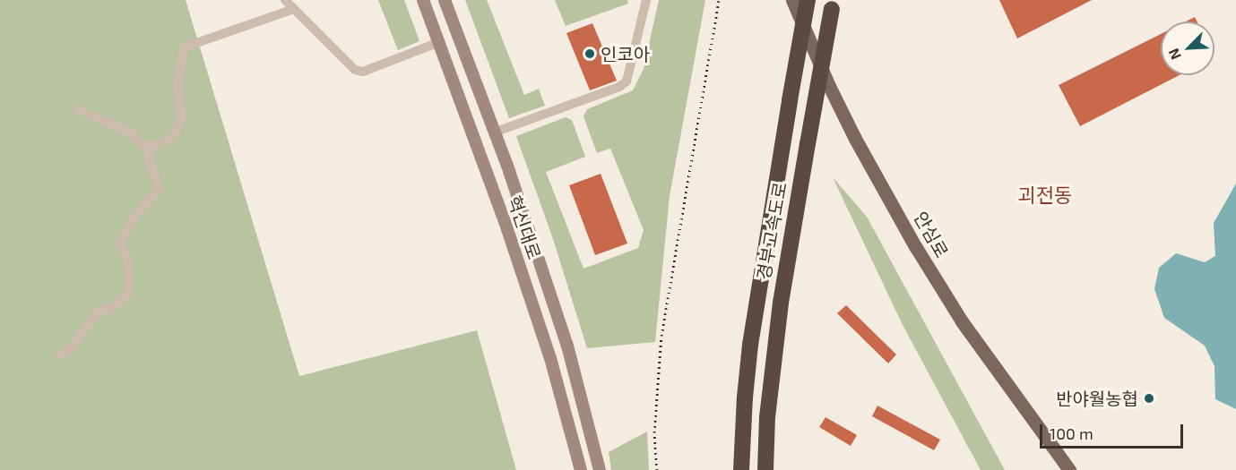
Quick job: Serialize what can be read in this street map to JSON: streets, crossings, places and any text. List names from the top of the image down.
{
  "streets": {
    "highway": ["경부고속도로"],
    "main road": ["혁신대로", "안심로"]
  },
  "districts": ["괴전동"],
  "places": ["인코아", "반야월농협"],
  "scale_bar": "100 m",
  "north": "bottom left"
}
